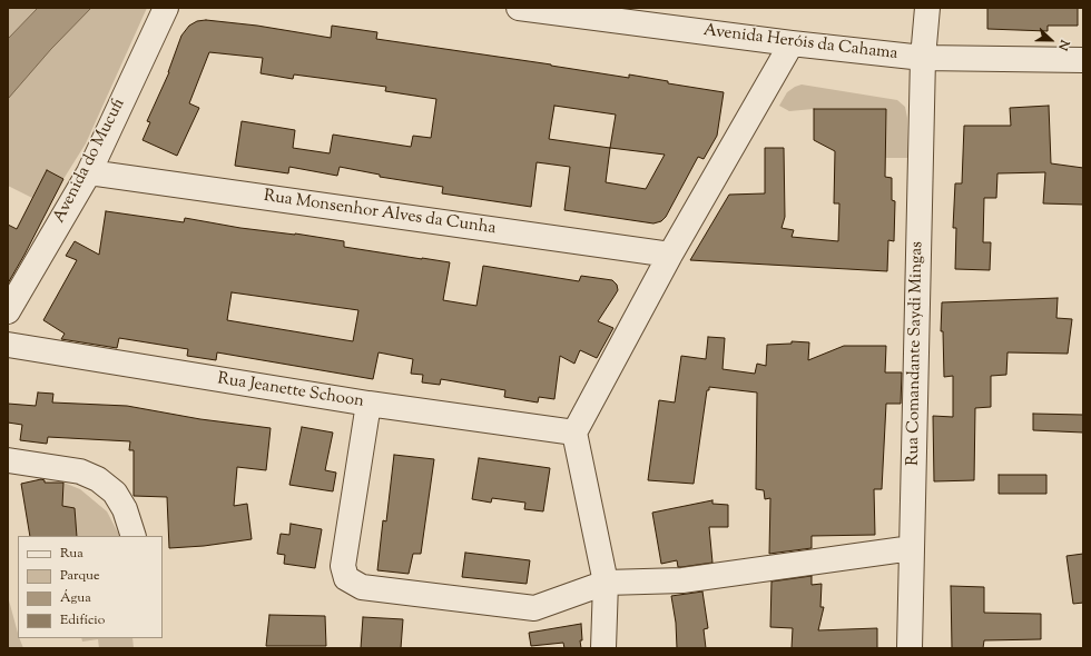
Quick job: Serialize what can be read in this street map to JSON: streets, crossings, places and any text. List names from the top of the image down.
{
  "streets": {
    "street": [
      "Avenida Heróis da Cahama",
      "Avenida do Mucufi",
      "Rua Monsenhor Alves da Cunha",
      "Rua Comandante Saydi Mingas",
      "Rua Jeanette Schoon"
    ]
  },
  "crossings": [
    ["Avenida Heróis da Cahama", "Rua Comandante Saydi Mingas"],
    ["Avenida do Mucufi", "Rua Monsenhor Alves da Cunha"]
  ],
  "legend": [
    "Rua",
    "Parque",
    "Água",
    "Edifício"
  ],
  "north": "right"
}
